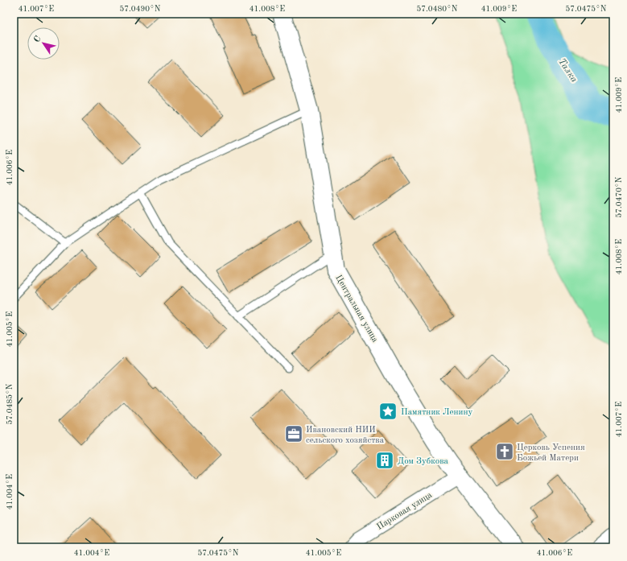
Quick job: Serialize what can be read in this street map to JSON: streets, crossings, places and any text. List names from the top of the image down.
{
  "streets": {
    "street": ["Центральная улица", "Парковая улица"]
  },
  "crossings": [
    ["Центральная улица", "Парковая улица"]
  ],
  "water": ["Талка"],
  "places": {
    "place": ["Памятник Ленину"],
    "office": ["Ивановский НИИ сельского хозяйства"],
    "church": ["Церковь Успения Божьей Матери"],
    "building": ["Дом Зубкова"]
  },
  "north": "top left",
  "coordinates": [
    "41.007°E",
    "57.0490°N",
    "41.008°E",
    "57.0480°N",
    "41.009°E",
    "57.0475°N",
    "41.006°E",
    "57.0470°N",
    "41.005°E",
    "57.0485°N",
    "41.004°E"
  ]
}
